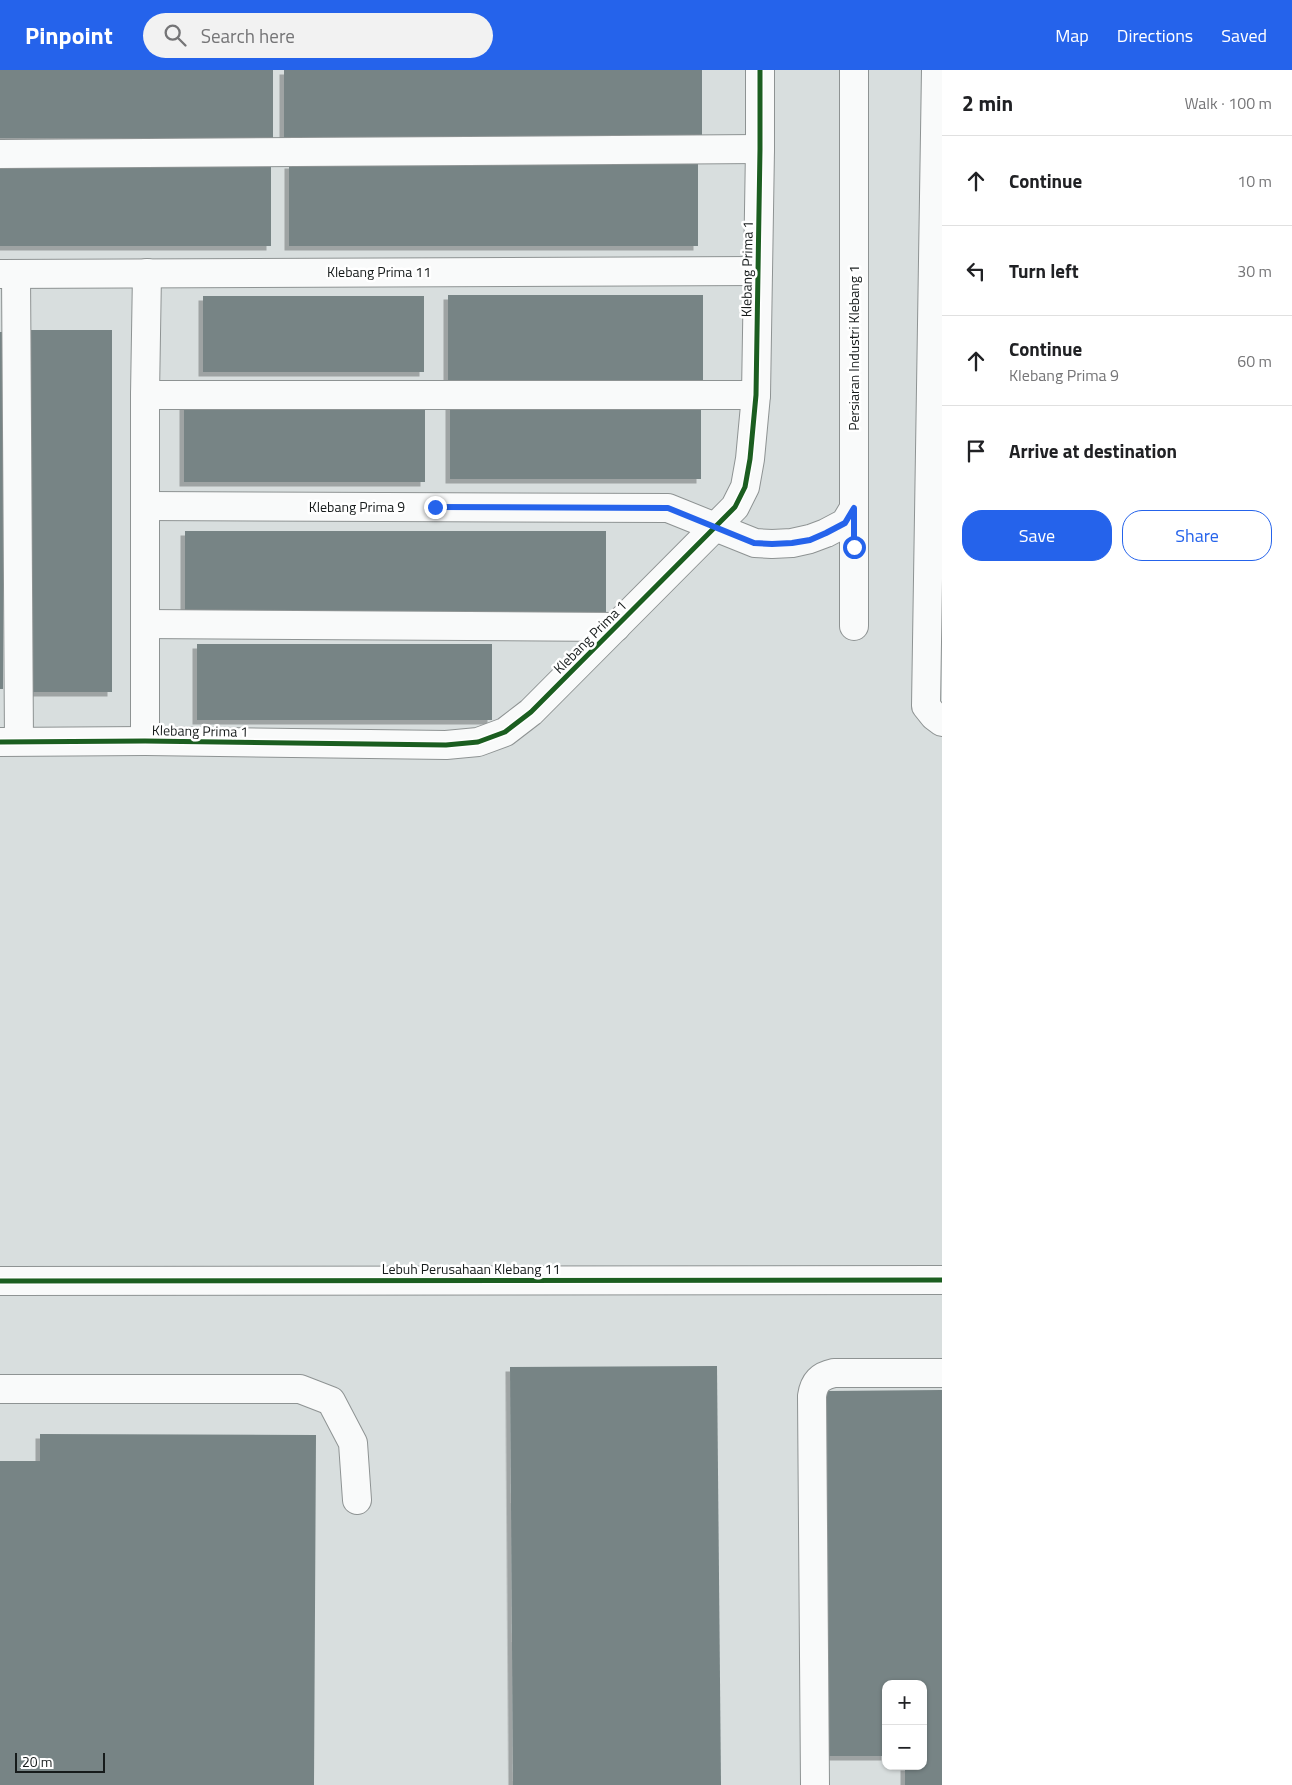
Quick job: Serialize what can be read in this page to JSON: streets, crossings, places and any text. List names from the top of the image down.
{
  "streets": {
    "street": [
      "Klebang Prima 1",
      "Klebang Prima 11",
      "Persiaran Industri Klebang 1",
      "Klebang Prima 9",
      "Lebuh Perusahaan Klebang 11"
    ]
  },
  "crossings": [
    ["Klebang Prima 1", "Klebang Prima 11"],
    ["Klebang Prima 1", "Klebang Prima 9"],
    ["Persiaran Industri Klebang 1", "Klebang Prima 9"]
  ],
  "scale_bar": "20 m",
  "page": {
    "header": "Pinpoint",
    "search": "Search here",
    "nav": ["Map", "Directions", "Saved"],
    "heading": ["2 min", "Walk · 100 m"],
    "list": [
      ["Continue", "10 m"],
      ["Turn left", "30 m"],
      ["Continue", "Klebang Prima 9", "60 m"],
      "Arrive at destination"
    ],
    "buttons": ["Save", "Share"],
    "map_buttons": ["+", "−"],
    "scale": "20 m"
  }
}
